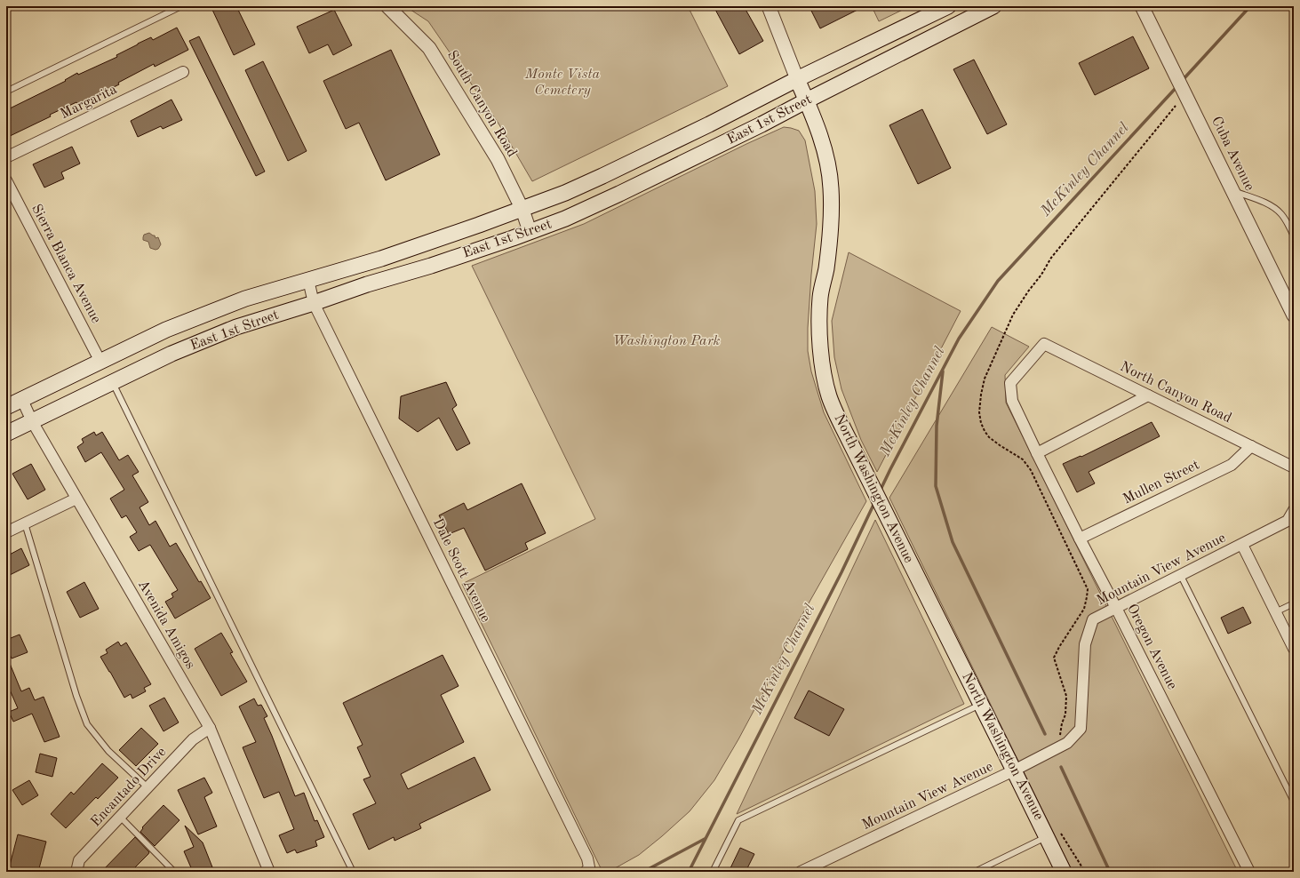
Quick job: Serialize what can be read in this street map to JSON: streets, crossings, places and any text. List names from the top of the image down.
{
  "streets": {
    "main road": ["East 1st Street", "North Washington Avenue"],
    "street": [
      "Margarita",
      "South Canyon Road",
      "Cuba Avenue",
      "Sierra Blanca Avenue",
      "North Canyon Road",
      "Mullen Street",
      "Mountain View Avenue",
      "Dale Scott Avenue",
      "Avenida Amigos",
      "Oregon Avenue",
      "Encantado Drive"
    ]
  },
  "crossings": [
    ["South Canyon Road", "East 1st Street"],
    ["East 1st Street", "Sierra Blanca Avenue"],
    ["East 1st Street", "North Washington Avenue"],
    ["East 1st Street", "Dale Scott Avenue"],
    ["East 1st Street", "Avenida Amigos"],
    ["North Canyon Road", "Mullen Street"],
    ["North Canyon Road", "Oregon Avenue"],
    ["Mullen Street", "Oregon Avenue"],
    ["North Washington Avenue", "Mountain View Avenue"],
    ["Mountain View Avenue", "Oregon Avenue"],
    ["Avenida Amigos", "Encantado Drive"]
  ],
  "water": ["McKinley Channel"],
  "parks": ["Monte Vista Cemetery", "Washington Park"]
}
